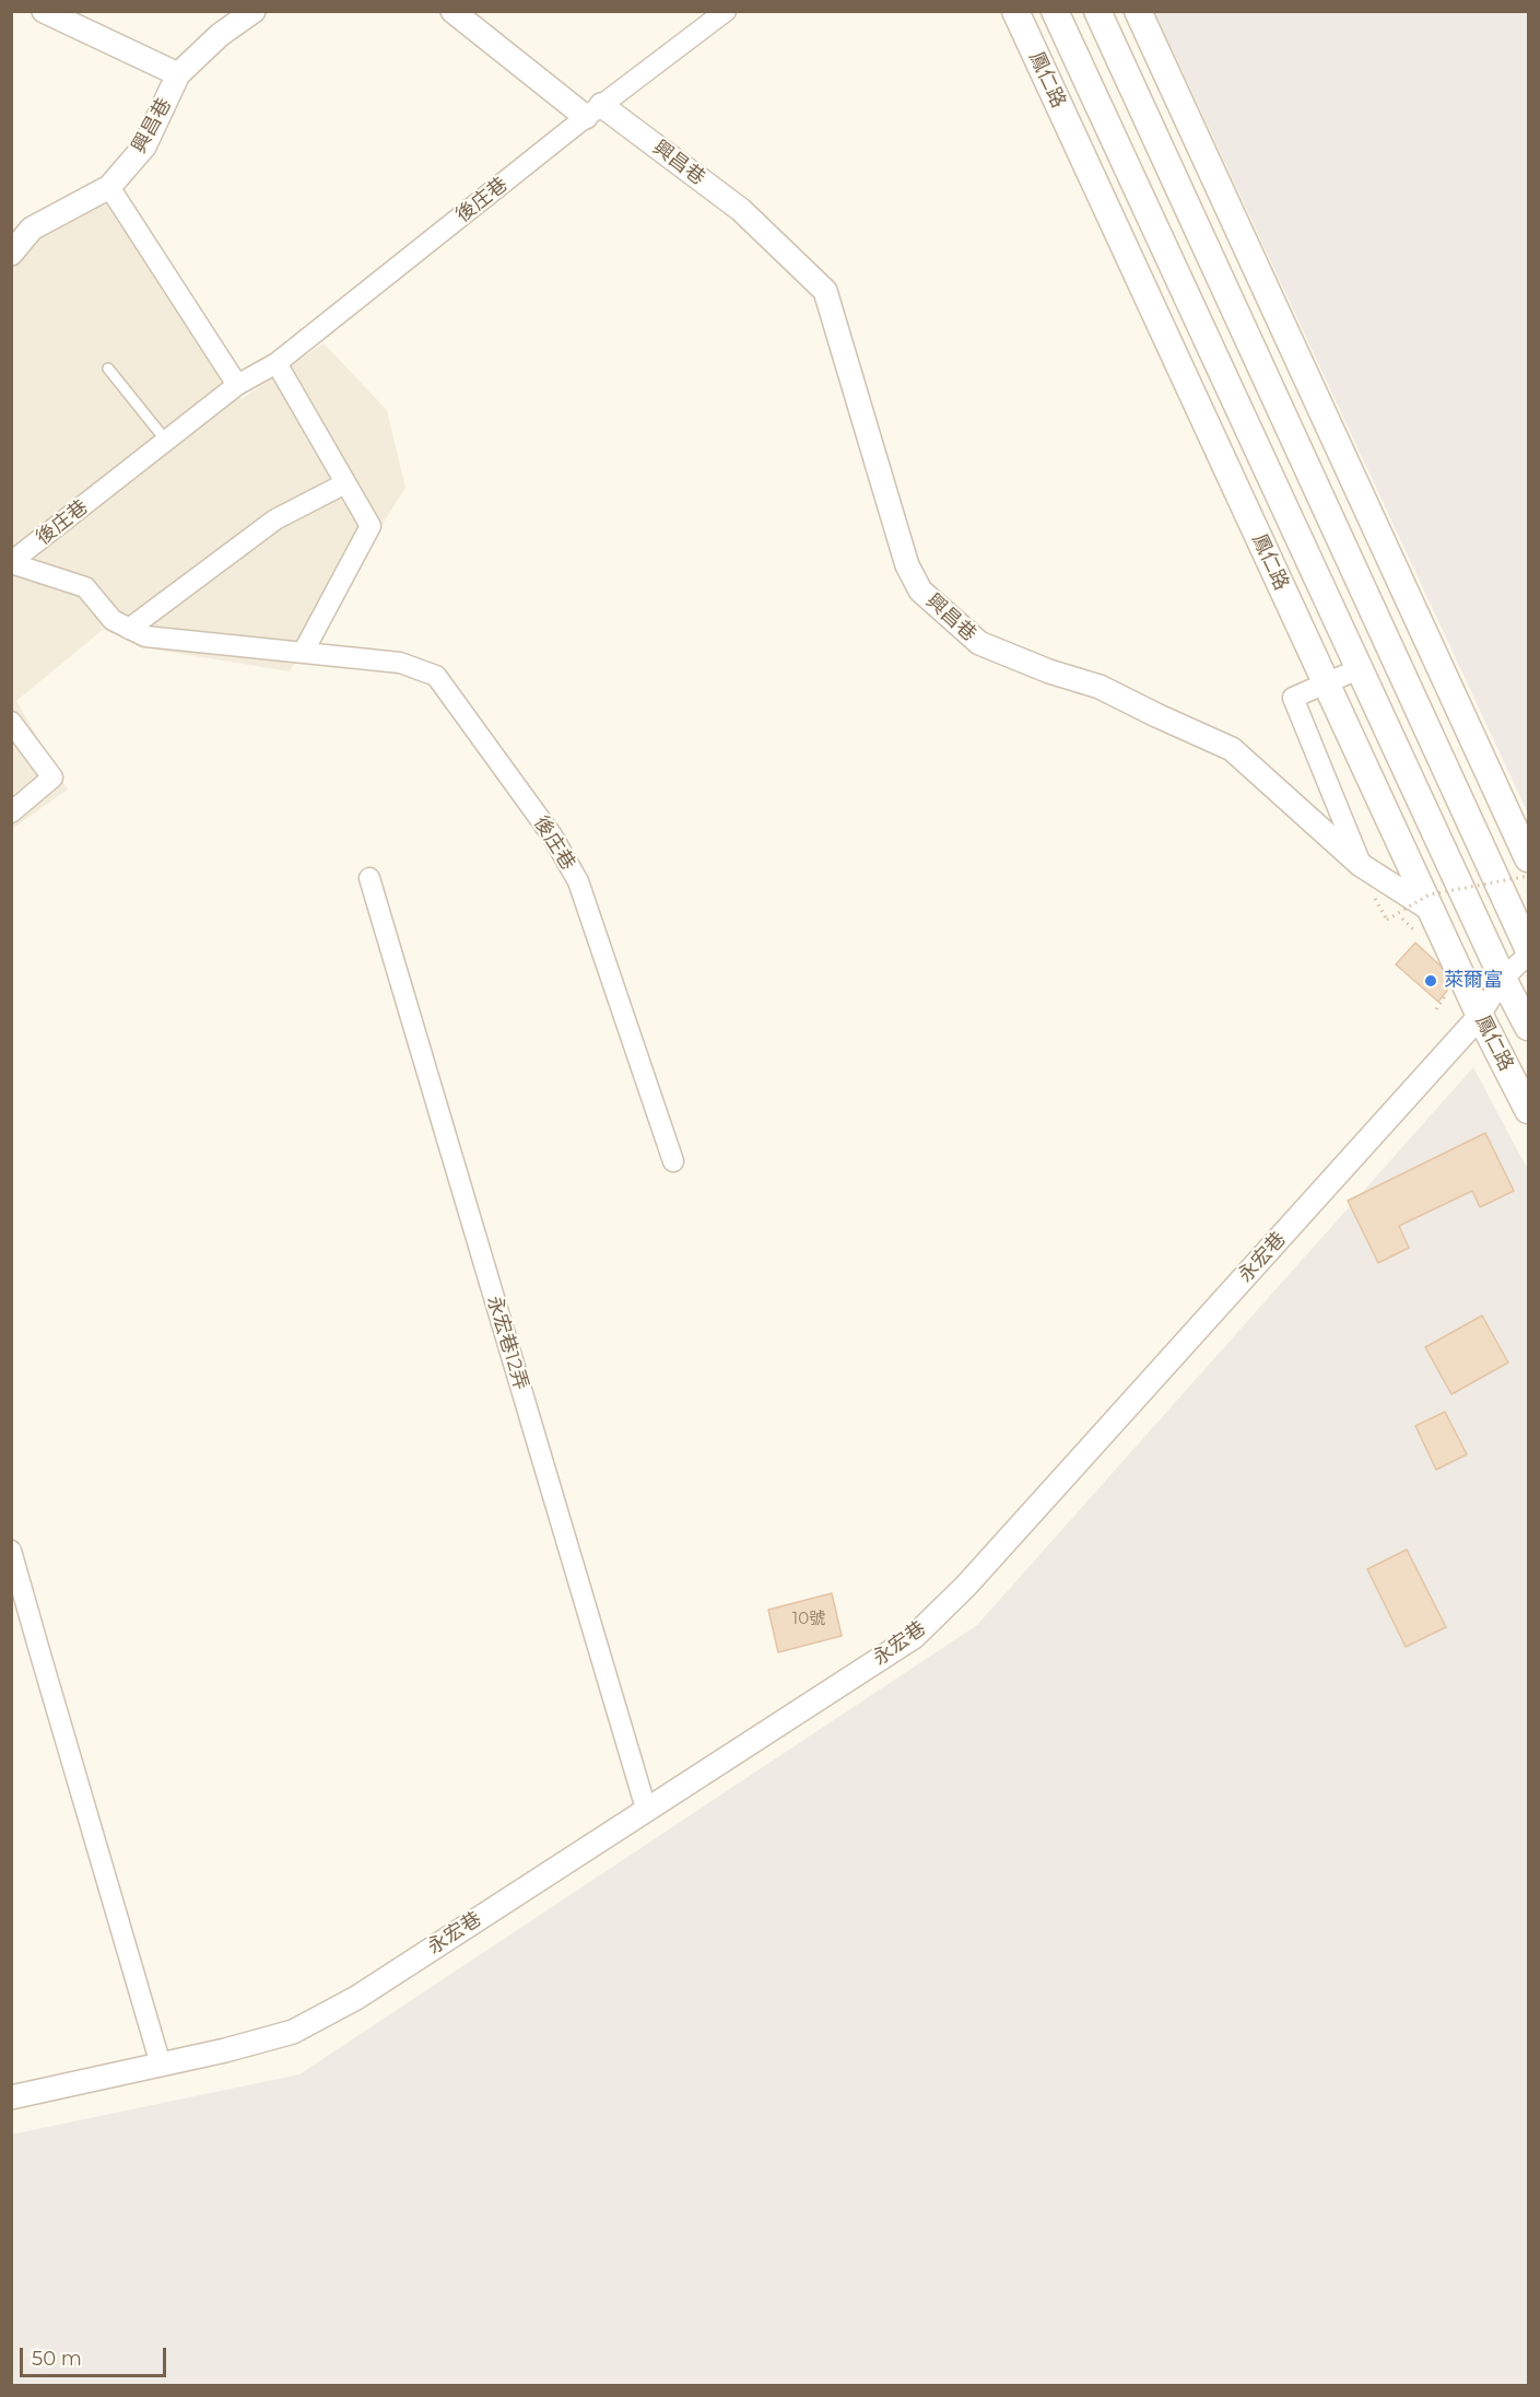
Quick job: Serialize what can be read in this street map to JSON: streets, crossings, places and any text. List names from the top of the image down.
{
  "streets": {
    "main road": ["鳳仁路"],
    "street": [
      "興昌巷",
      "後庄巷",
      "永宏巷",
      "永宏巷12弄"
    ]
  },
  "crossings": [
    ["鳳仁路", "興昌巷"],
    ["鳳仁路", "永宏巷"],
    ["興昌巷", "後庄巷"],
    ["永宏巷", "永宏巷12弄"]
  ],
  "places": ["萊爾富"],
  "house_numbers": ["10號"],
  "scale_bar": "50 m"
}
